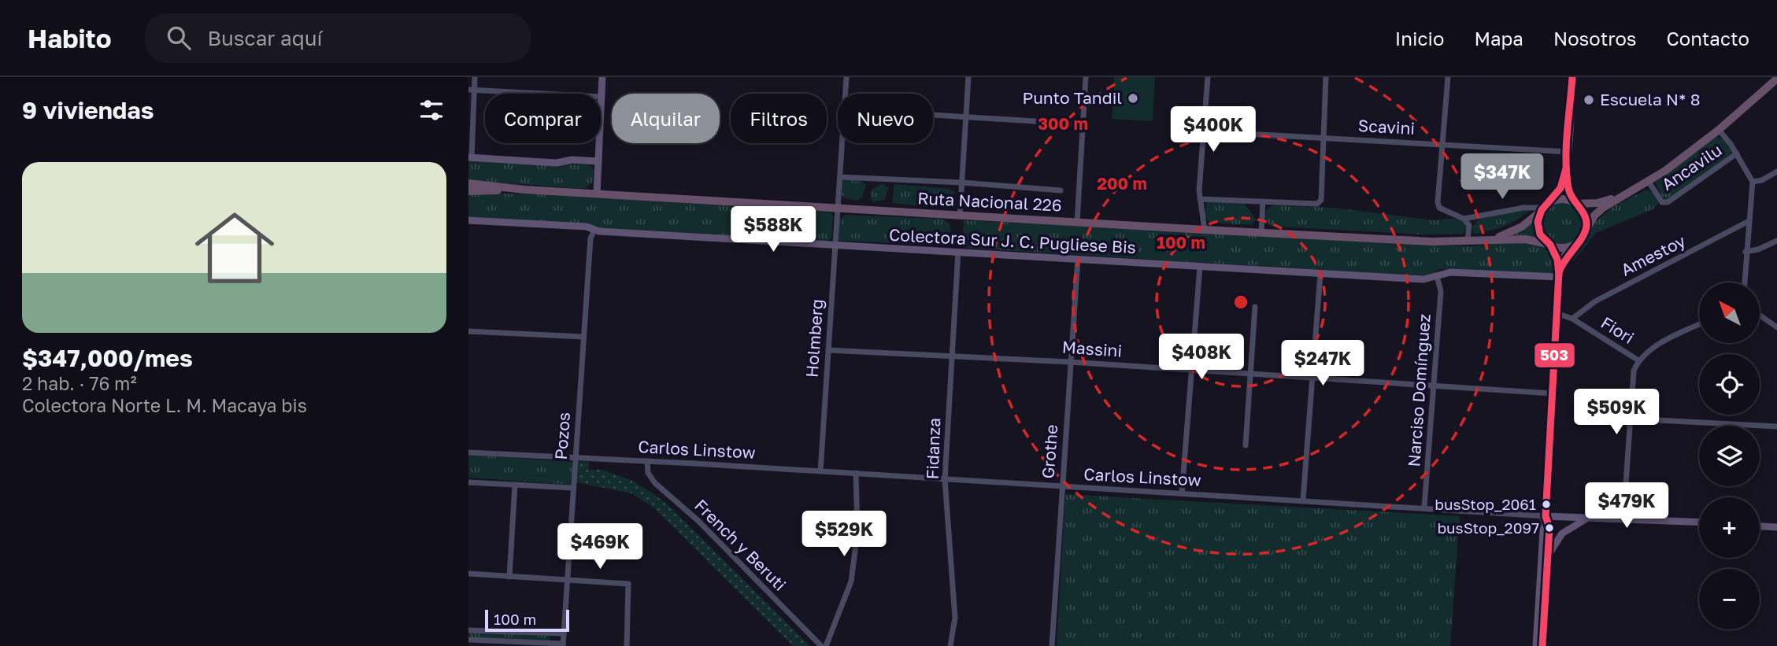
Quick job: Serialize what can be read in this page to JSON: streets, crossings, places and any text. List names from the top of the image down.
{
  "streets": {
    "highway": ["Ruta Nacional 226"],
    "main road": ["Colectora Sur J. C. Pugliese Bis", "Carlos Linstow"],
    "street": [
      "Scavini",
      "Ancavilu",
      "Amestoy",
      "Fiori",
      "Holmberg",
      "Massini",
      "Narciso Domínguez",
      "Pozos",
      "Fidanza",
      "Grothe",
      "French y Beruti"
    ]
  },
  "crossings": [
    ["Ancavilu", "Ruta Nacional 226"],
    ["Ruta Nacional 226", "Holmberg"],
    ["Colectora Sur J. C. Pugliese Bis", "Holmberg"],
    ["Colectora Sur J. C. Pugliese Bis", "Narciso Domínguez"],
    ["Colectora Sur J. C. Pugliese Bis", "Pozos"],
    ["Colectora Sur J. C. Pugliese Bis", "Fidanza"],
    ["Colectora Sur J. C. Pugliese Bis", "Grothe"],
    ["Amestoy", "Fiori"],
    ["Fiori", "Carlos Linstow"],
    ["Holmberg", "Massini"],
    ["Holmberg", "Carlos Linstow"],
    ["Massini", "Narciso Domínguez"],
    ["Massini", "Fidanza"],
    ["Massini", "Grothe"],
    ["Narciso Domínguez", "Carlos Linstow"],
    ["Pozos", "Carlos Linstow"],
    ["Fidanza", "Carlos Linstow"],
    ["Carlos Linstow", "Grothe"],
    ["Carlos Linstow", "French y Beruti"]
  ],
  "places": [
    "Punto Tandil",
    "Escuela N* 8",
    "busStop_2061",
    "busStop_2097"
  ],
  "lines": ["transit line 503"],
  "scale_bar": "100 m",
  "north": "top left",
  "page": {
    "header": "Habito",
    "search": "Buscar aquí",
    "nav": [
      "Inicio",
      "Mapa",
      "Nosotros",
      "Contacto"
    ],
    "heading": "9 viviendas",
    "chip": [
      "Comprar",
      "Alquilar",
      "Filtros",
      "Nuevo"
    ],
    "price": [
      "$400K",
      "$347K",
      "$588K",
      "$408K",
      "$247K",
      "$509K",
      "$479K",
      "$529K",
      "$469K"
    ],
    "list": [
      {
        "name": "$347,000/mes",
        "note": "2 hab. · 76 m² · Colectora Norte L. M. Macaya bis"
      }
    ],
    "map_buttons": ["+", "−"],
    "scale": "100 m"
  },
  "rings": ["300 m", "200 m", "100 m"]
}
